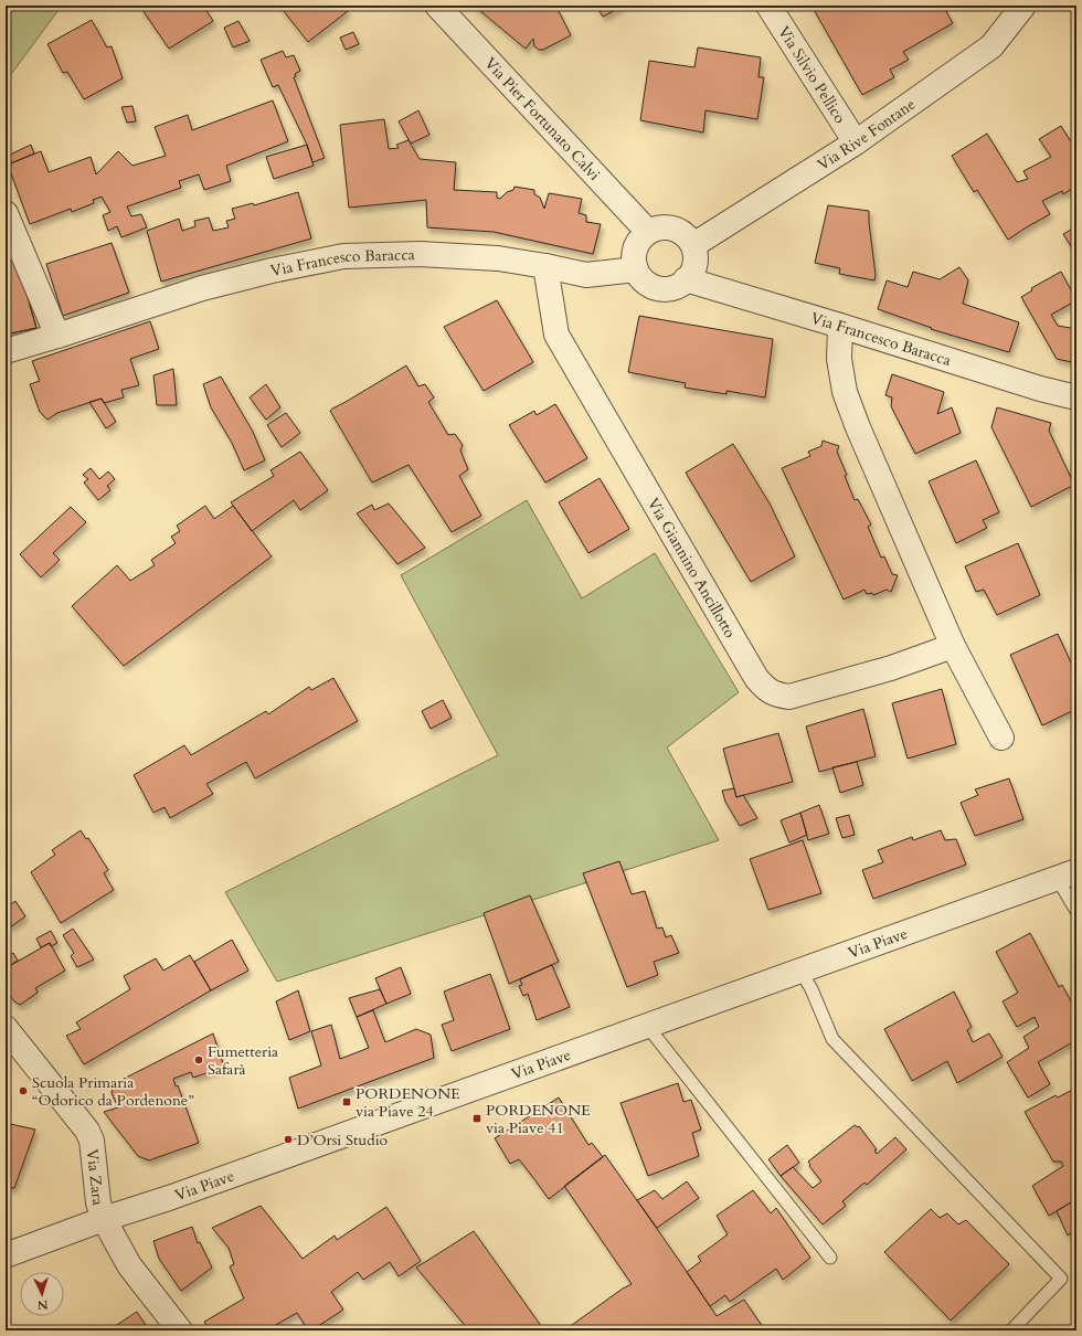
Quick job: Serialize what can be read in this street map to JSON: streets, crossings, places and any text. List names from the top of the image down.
{
  "streets": {
    "street": [
      "Via Silvio Pellico",
      "Via Pier Fortunato Calvi",
      "Via Rive Fontane",
      "Via Francesco Baracca",
      "Via Giannino Ancillotto",
      "Via Piave",
      "Via Zara"
    ]
  },
  "crossings": [
    ["Via Silvio Pellico", "Via Rive Fontane"],
    ["Via Pier Fortunato Calvi", "Via Rive Fontane"],
    ["Via Pier Fortunato Calvi", "Via Francesco Baracca"],
    ["Via Rive Fontane", "Via Francesco Baracca"],
    ["Via Francesco Baracca", "Via Giannino Ancillotto"],
    ["Via Piave", "Via Zara"]
  ],
  "places": {
    "other": ["Fumetteria Safarà", "Scuola Primaria “Odorico da Pordenone”", "D’Orsi Studio"],
    "transit": ["PORDENONE via Piave 24", "PORDENONE via Piave 41"]
  },
  "north": "bottom"
}
